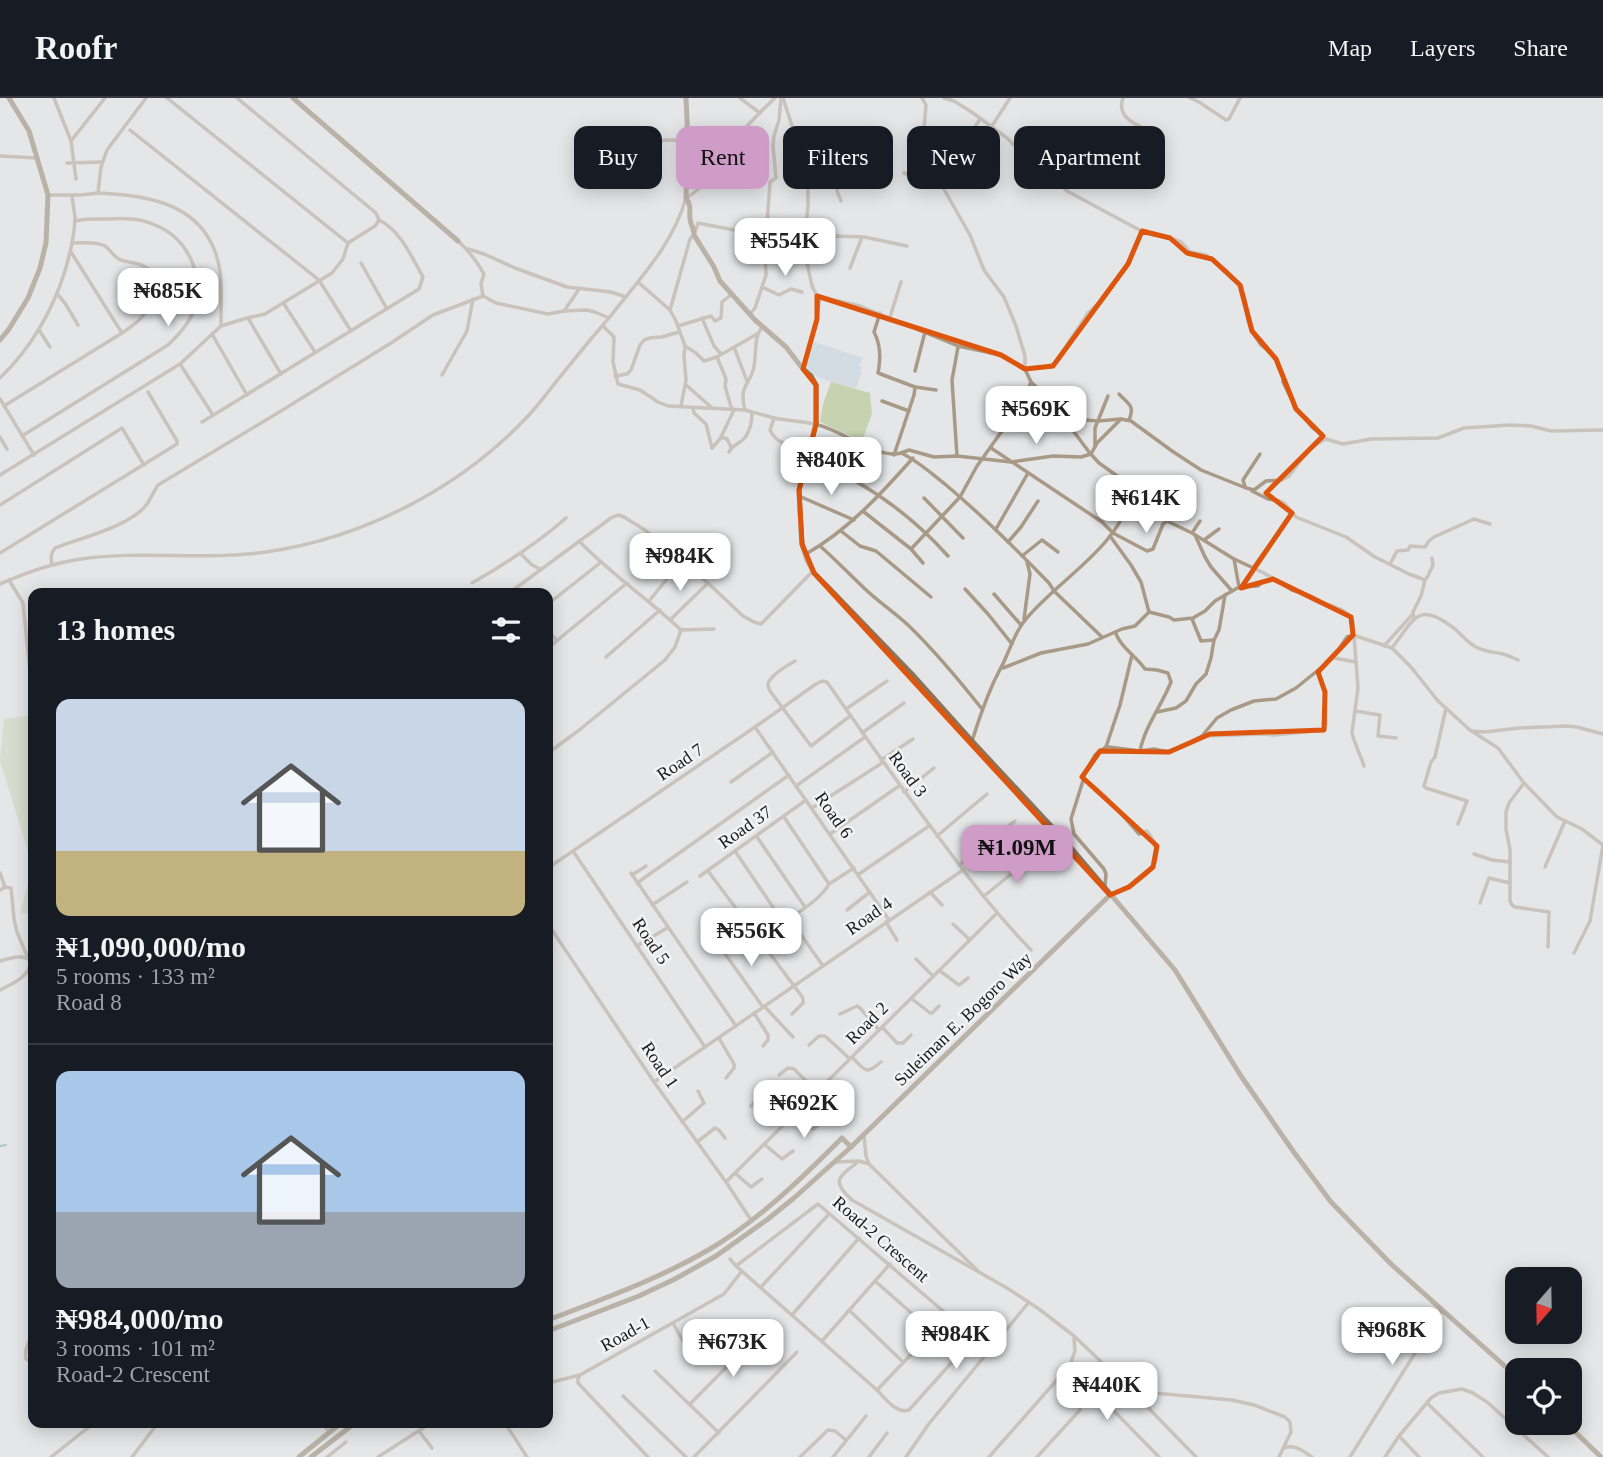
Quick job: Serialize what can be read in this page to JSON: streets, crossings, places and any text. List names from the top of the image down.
{
  "streets": {
    "main road": ["Suleiman E. Bogoro Way"],
    "street": [
      "Road 7",
      "Road 3",
      "Road 6",
      "Road 37",
      "Road 4",
      "Road 5",
      "Road 2",
      "Road 1",
      "Road-2 Crescent",
      "Road-1"
    ]
  },
  "crossings": [
    ["Road 7", "Road 3"],
    ["Road 7", "Road 6"],
    ["Road 7", "Road 5"],
    ["Road 3", "Road 4"],
    ["Road 3", "Road 2"],
    ["Road 6", "Road 37"],
    ["Road 6", "Road 4"],
    ["Road 4", "Road 5"],
    ["Road 4", "Road 1"],
    ["Road 2", "Road 1"]
  ],
  "north": "bottom",
  "page": {
    "header": "Roofr",
    "nav": ["Map", "Layers", "Share"],
    "chip": [
      "Buy",
      "Rent",
      "Filters",
      "New",
      "Apartment"
    ],
    "price": [
      "₦554K",
      "₦685K",
      "₦569K",
      "₦840K",
      "₦614K",
      "₦984K",
      "₦1.09M",
      "₦556K",
      "₦692K",
      "₦968K",
      "₦984K",
      "₦673K",
      "₦440K"
    ],
    "heading": "13 homes",
    "list": [
      {
        "name": "₦1,090,000/mo",
        "note": "5 rooms · 133 m² · Road 8"
      },
      {
        "name": "₦984,000/mo",
        "note": "3 rooms · 101 m² · Road-2 Crescent"
      }
    ]
  }
}
